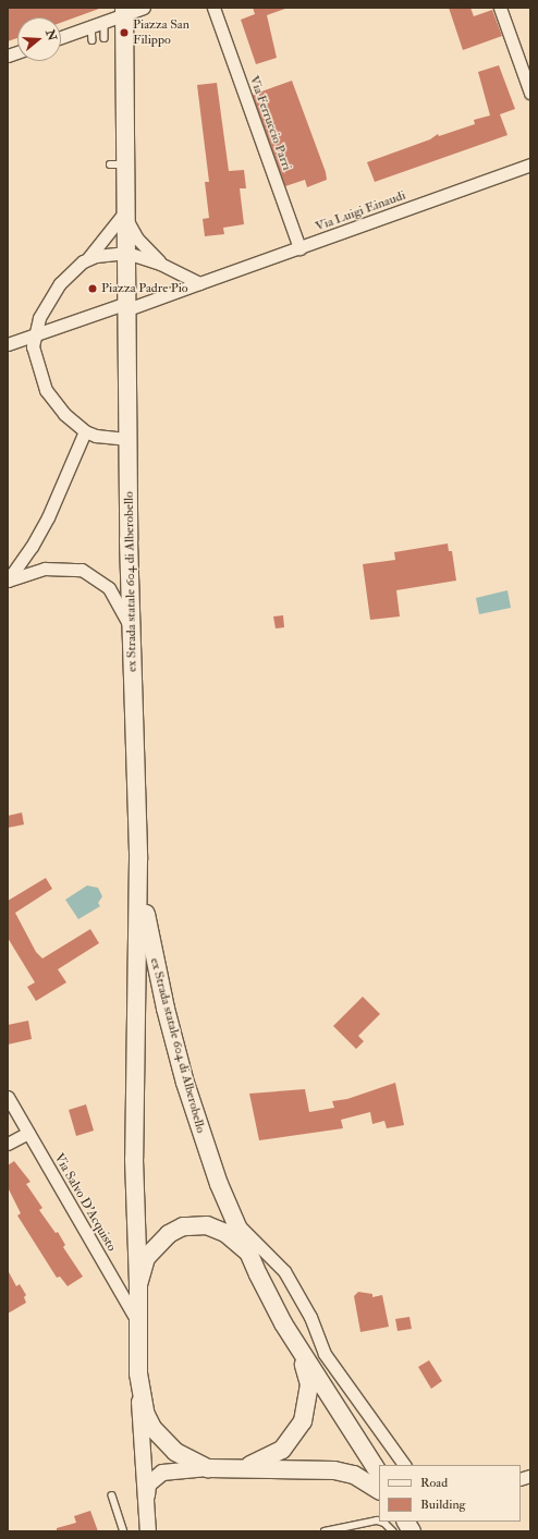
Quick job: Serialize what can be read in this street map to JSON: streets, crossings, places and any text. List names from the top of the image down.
{
  "streets": {
    "main road": ["ex Strada statale 604 di Alberobello"],
    "street": ["Via Ferruccio Parri", "Via Luigi Einaudi", "Via Salvo D'Acquisto"]
  },
  "crossings": [
    ["Via Ferruccio Parri", "Via Luigi Einaudi"],
    ["Via Luigi Einaudi", "ex Strada statale 604 di Alberobello"]
  ],
  "places": ["Piazza San Filippo", "Piazza Padre Pio"],
  "legend": ["Road", "Building"],
  "north": "right"
}
